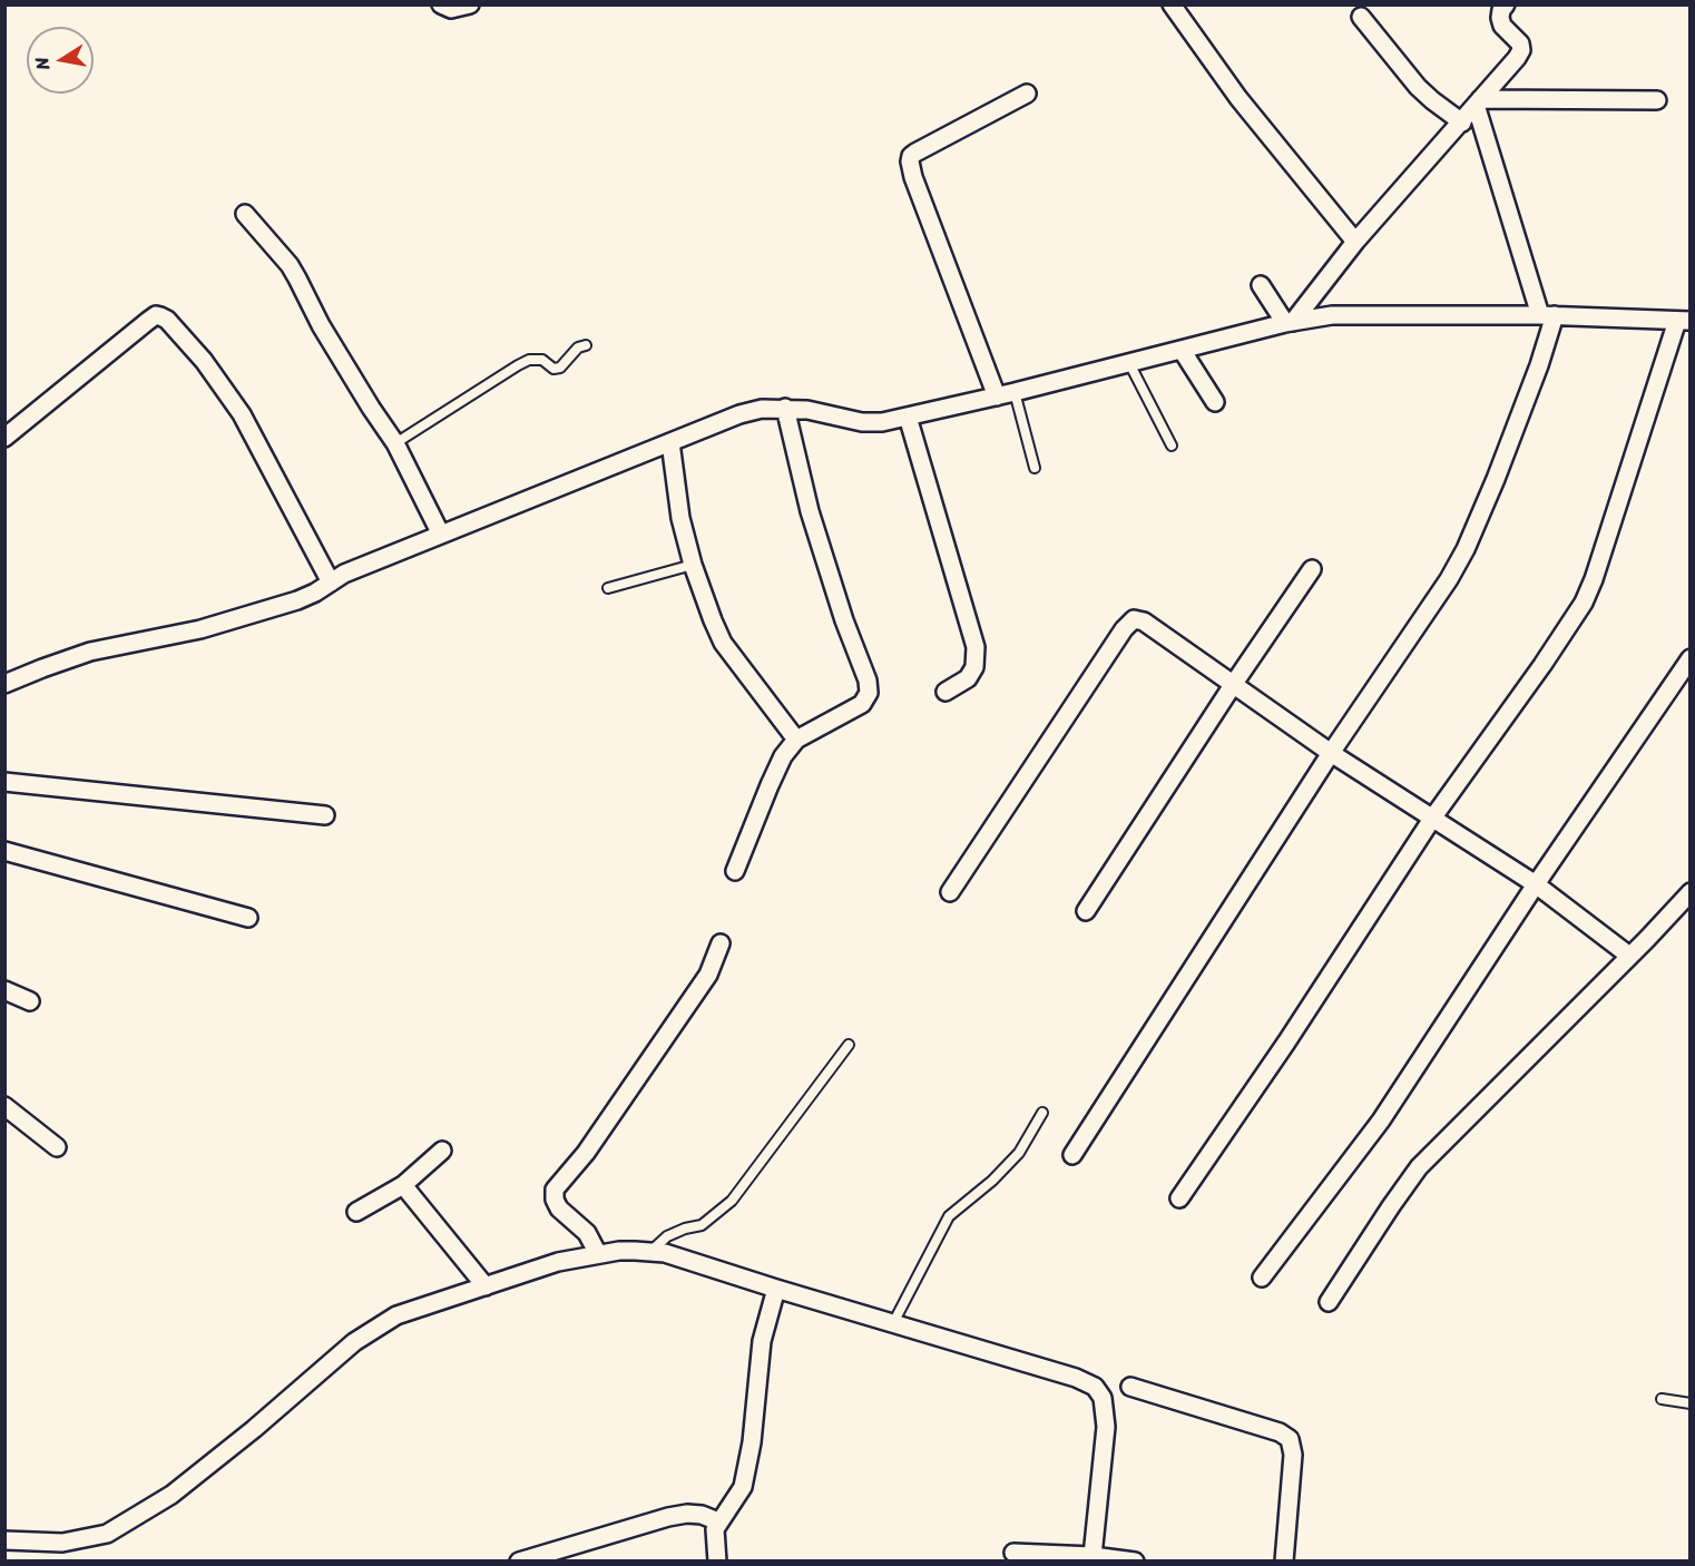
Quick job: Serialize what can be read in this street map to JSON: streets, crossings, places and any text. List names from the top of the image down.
{
  "north": "left"
}
